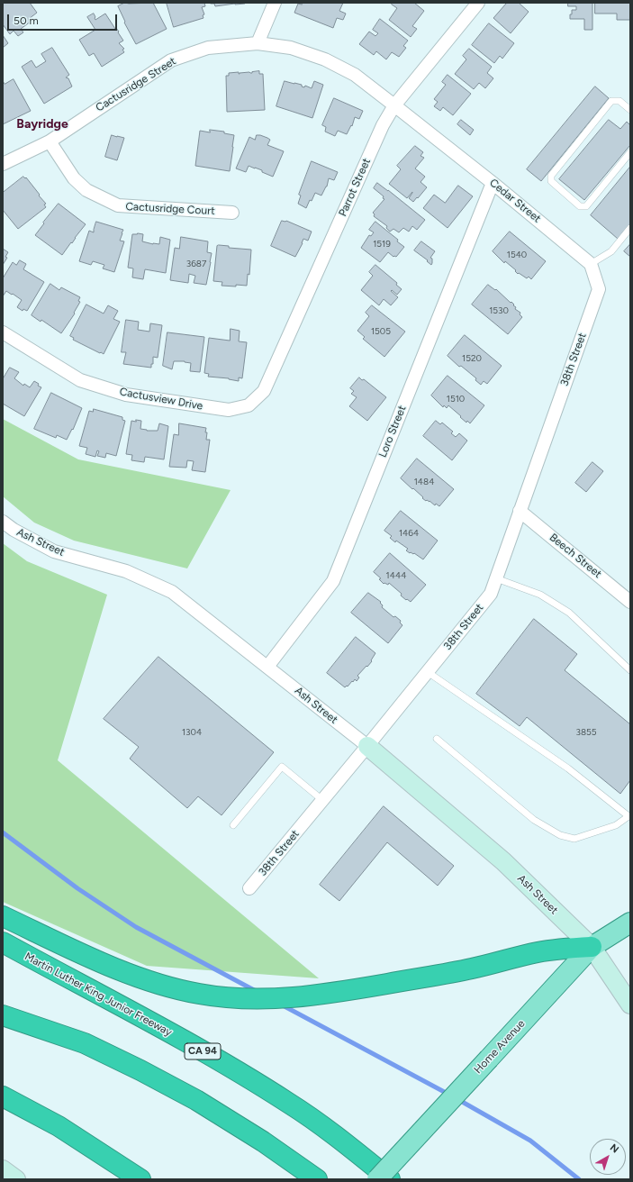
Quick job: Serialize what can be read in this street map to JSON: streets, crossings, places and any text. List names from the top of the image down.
{
  "streets": {
    "highway": ["Martin Luther King Junior Freeway", "CA 94"],
    "main road": ["Home Avenue"],
    "street": [
      "Cactusridge Street",
      "Parrot Street",
      "Cedar Street",
      "Cactusridge Court",
      "38th Street",
      "Cactusview Drive",
      "Loro Street",
      "Ash Street",
      "Beech Street"
    ]
  },
  "crossings": [
    ["Cactusridge Street", "Parrot Street"],
    ["Cactusridge Street", "Cedar Street"],
    ["Cactusridge Street", "Cactusridge Court"],
    ["Parrot Street", "Cedar Street"],
    ["Parrot Street", "Cactusview Drive"],
    ["Cedar Street", "38th Street"],
    ["Cedar Street", "Loro Street"],
    ["38th Street", "Ash Street"],
    ["38th Street", "Beech Street"],
    ["Loro Street", "Ash Street"],
    ["Ash Street", "Home Avenue"]
  ],
  "districts": ["Bayridge"],
  "house_numbers": [
    "1519",
    "1540",
    "3687",
    "1530",
    "1505",
    "1520",
    "1510",
    "1484",
    "1464",
    "1444",
    "1304",
    "3855"
  ],
  "scale_bar": "50 m",
  "north": "top right"
}
